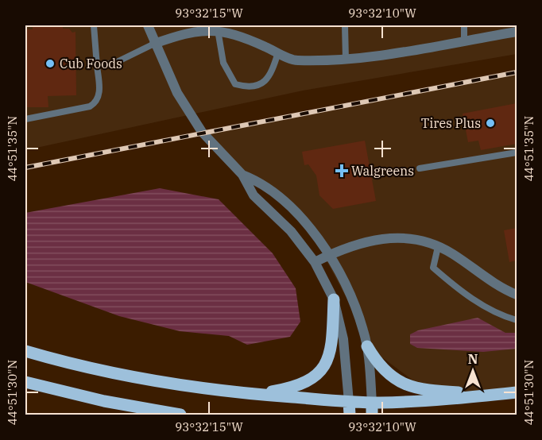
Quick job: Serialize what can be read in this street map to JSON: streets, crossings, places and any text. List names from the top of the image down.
{
  "places": {
    "other": ["Cub Foods", "Tires Plus"],
    "health": ["Walgreens"]
  },
  "north": "top",
  "coordinates": [
    "93°32'15\"W",
    "93°32'10\"W",
    "44°51'35\"N",
    "44°51'30\"N"
  ]
}
